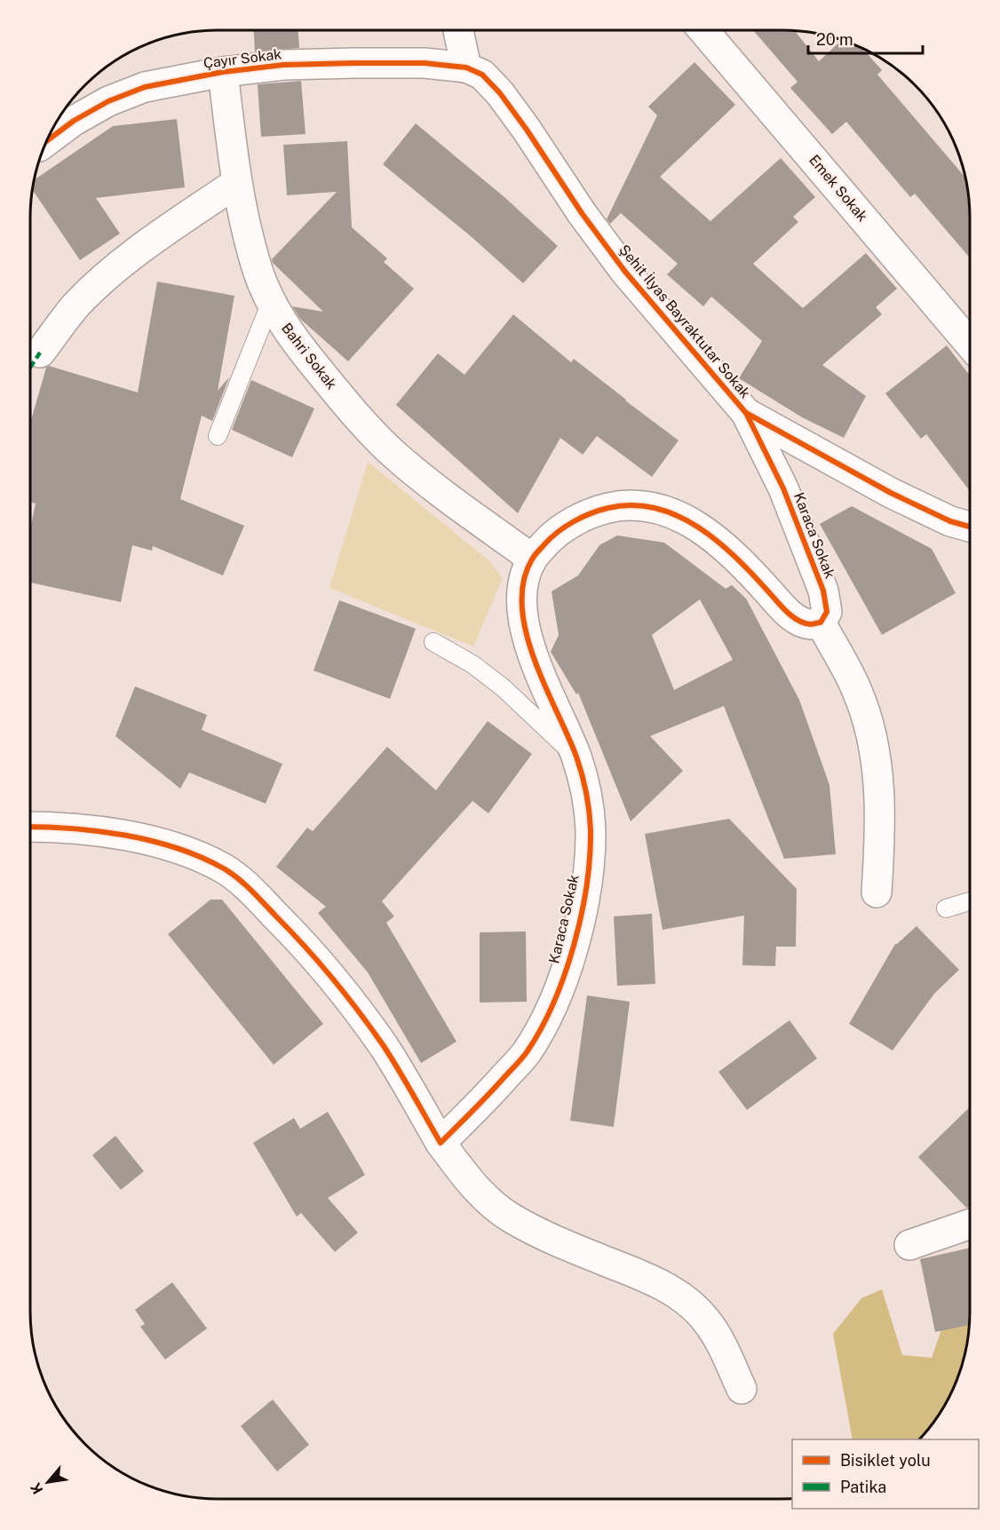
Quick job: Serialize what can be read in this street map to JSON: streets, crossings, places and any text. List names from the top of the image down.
{
  "streets": {
    "street": [
      "Çayır Sokak",
      "Emek Sokak",
      "Şehit İlyas Bayraktutar Sokak",
      "Bahri Sokak",
      "Karaca Sokak"
    ]
  },
  "crossings": [
    ["Çayır Sokak", "Şehit İlyas Bayraktutar Sokak"],
    ["Çayır Sokak", "Bahri Sokak"],
    ["Şehit İlyas Bayraktutar Sokak", "Karaca Sokak"],
    ["Bahri Sokak", "Karaca Sokak"]
  ],
  "legend": ["Bisiklet yolu", "Patika"],
  "scale_bar": "20 m",
  "north": "bottom left"
}
